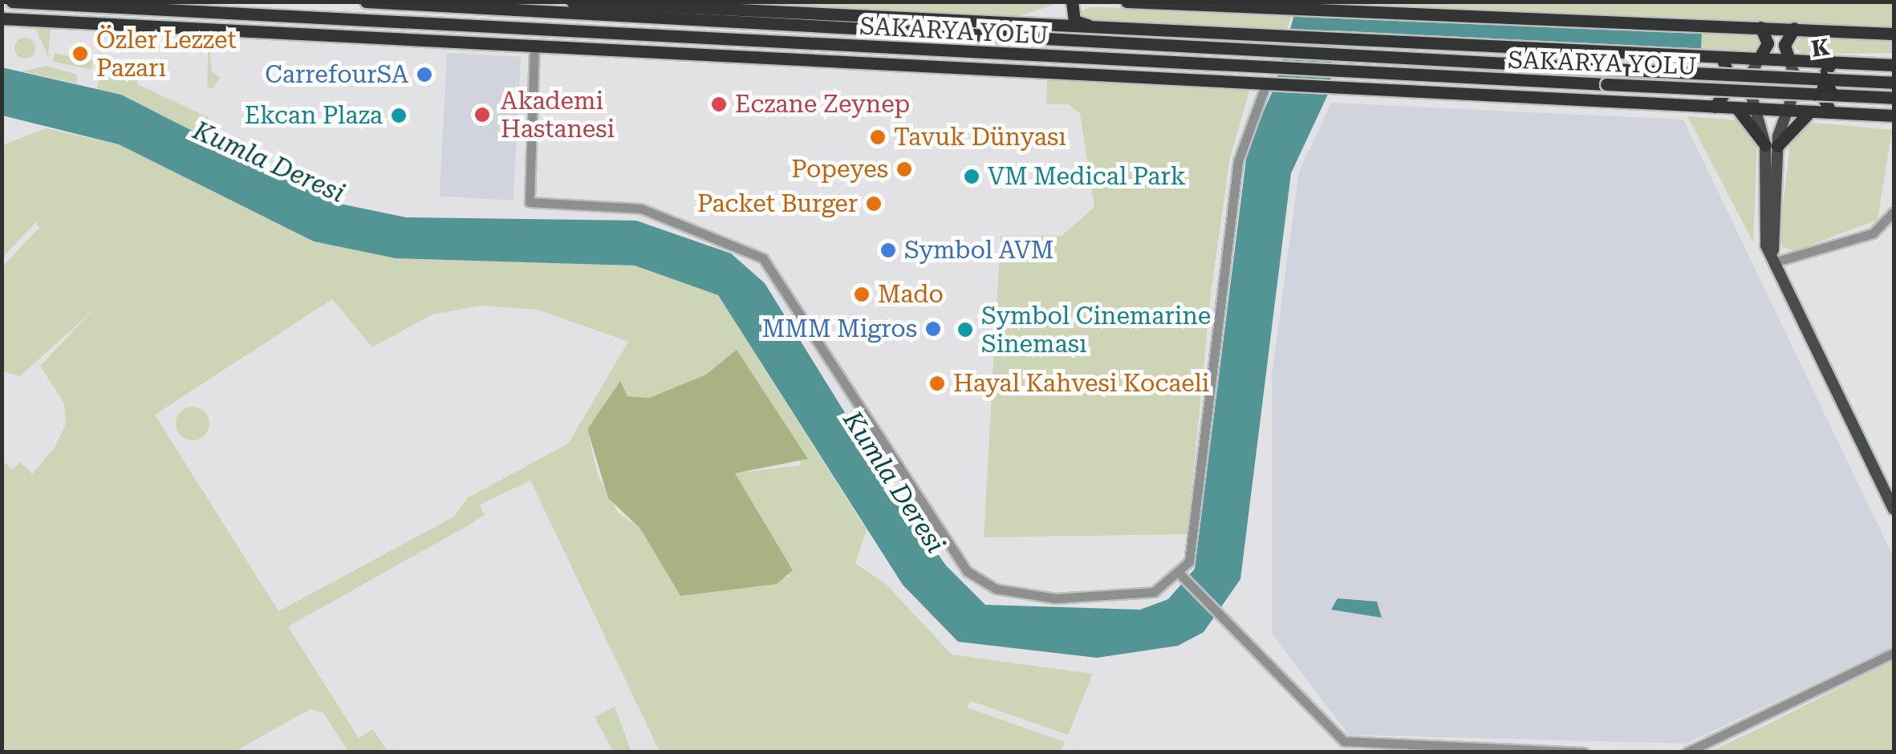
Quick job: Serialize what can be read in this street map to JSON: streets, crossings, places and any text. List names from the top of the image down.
{
  "streets": {
    "highway": ["SAKARYA YOLU"]
  },
  "water": ["Kumla Deresi"],
  "places": [
    "Özler Lezzet Pazarı",
    "CarrefourSA",
    "Eczane Zeynep",
    "Akademi Hastanesi",
    "Ekcan Plaza",
    "Tavuk Dünyası",
    "Popeyes",
    "VM Medical Park",
    "Packet Burger",
    "Symbol AVM",
    "Mado",
    "MMM Migros",
    "Symbol Cinemarine Sineması",
    "Hayal Kahvesi Kocaeli"
  ],
  "north": "top"
}
